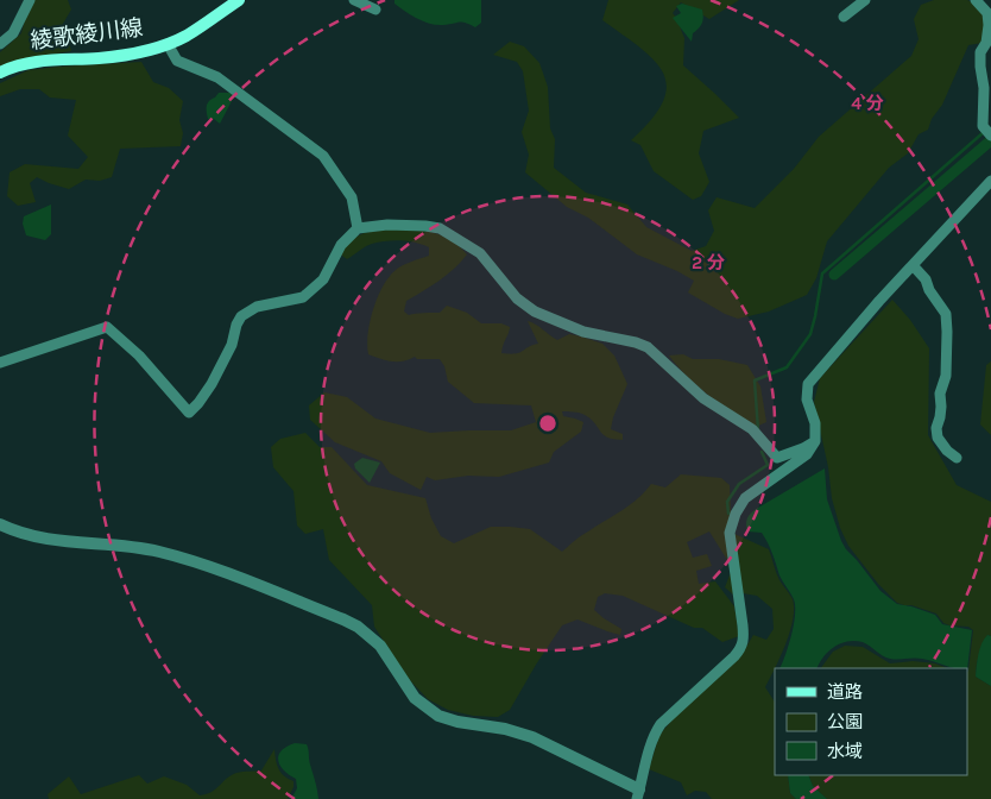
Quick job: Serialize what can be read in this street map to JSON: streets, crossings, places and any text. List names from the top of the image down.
{
  "streets": {
    "main road": ["綾歌綾川線"]
  },
  "legend": ["道路", "公園", "水域"],
  "rings": ["4 分", "2 分"]
}
